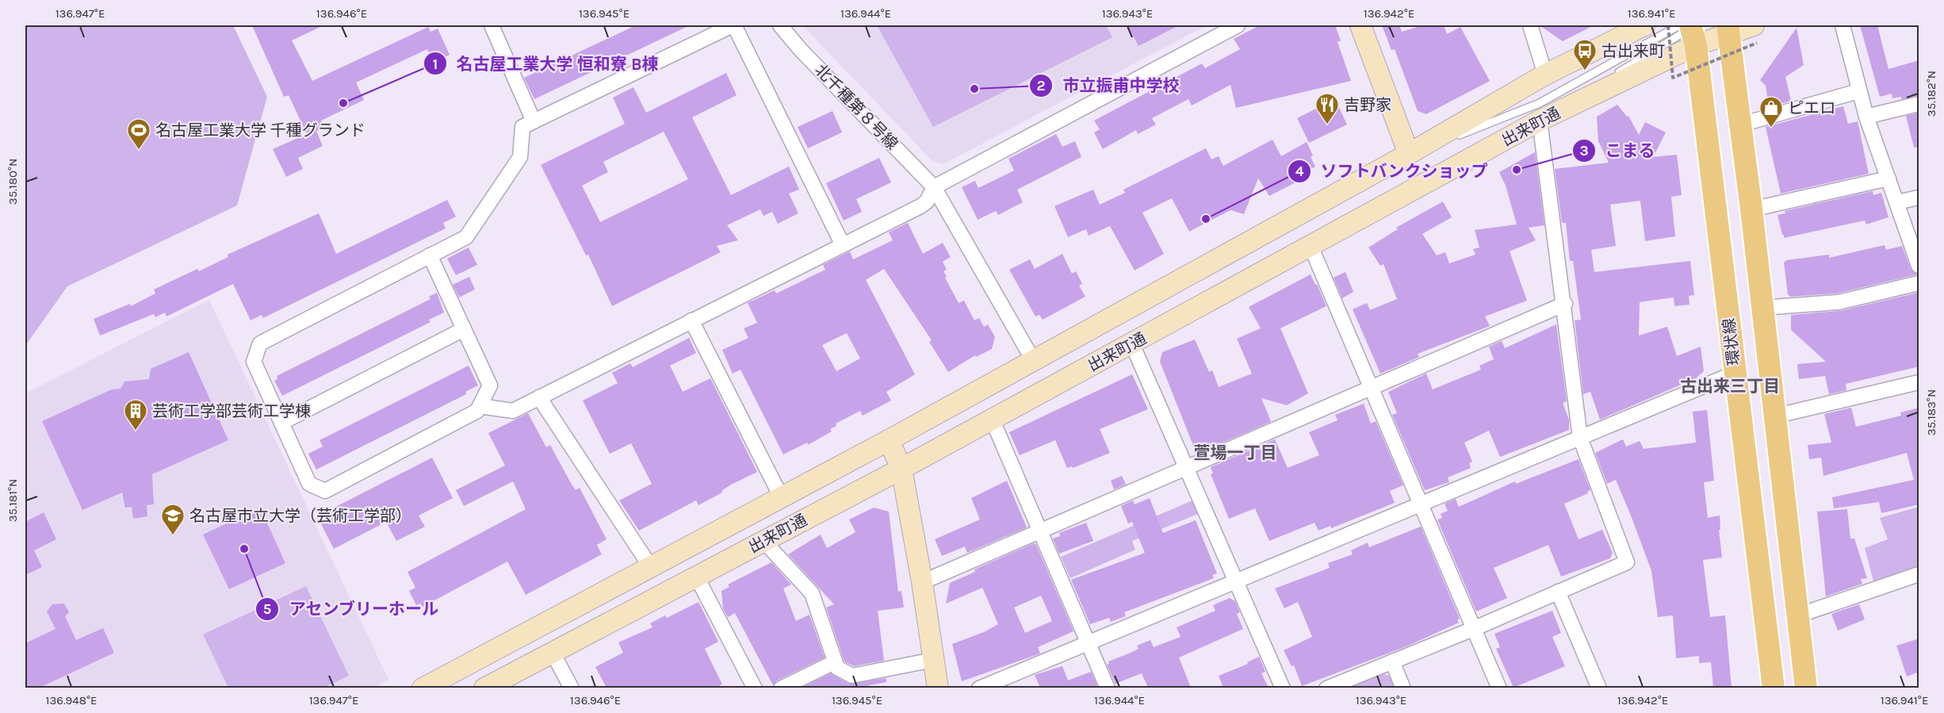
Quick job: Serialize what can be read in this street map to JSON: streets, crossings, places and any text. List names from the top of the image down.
{
  "streets": {
    "main road": ["出来町通", "環状線"],
    "street": ["北千種第８号線"]
  },
  "crossings": [
    ["北千種第８号線", "出来町通"],
    ["出来町通", "環状線"]
  ],
  "districts": ["古出来三丁目", "萱場一丁目"],
  "places": {
    "bus stop": ["古出来町"],
    "other": [
      "市立振甫中学校",
      "名古屋工業大学 恒和寮 B棟",
      "こまる",
      "ソフトバンクショップ",
      "アセンブリーホール"
    ],
    "restaurant": ["吉野家"],
    "shop": ["ピエロ"],
    "sports": ["名古屋工業大学 千種グランド"],
    "building": ["芸術工学部芸術工学棟"],
    "school or university": ["名古屋市立大学（芸術工学部）"]
  },
  "coordinates": [
    "136.947°E",
    "136.946°E",
    "136.945°E",
    "136.944°E",
    "136.943°E",
    "136.942°E",
    "136.941°E",
    "35.182°N",
    "35.180°N",
    "35.183°N",
    "35.181°N",
    "136.948°E"
  ]
}
